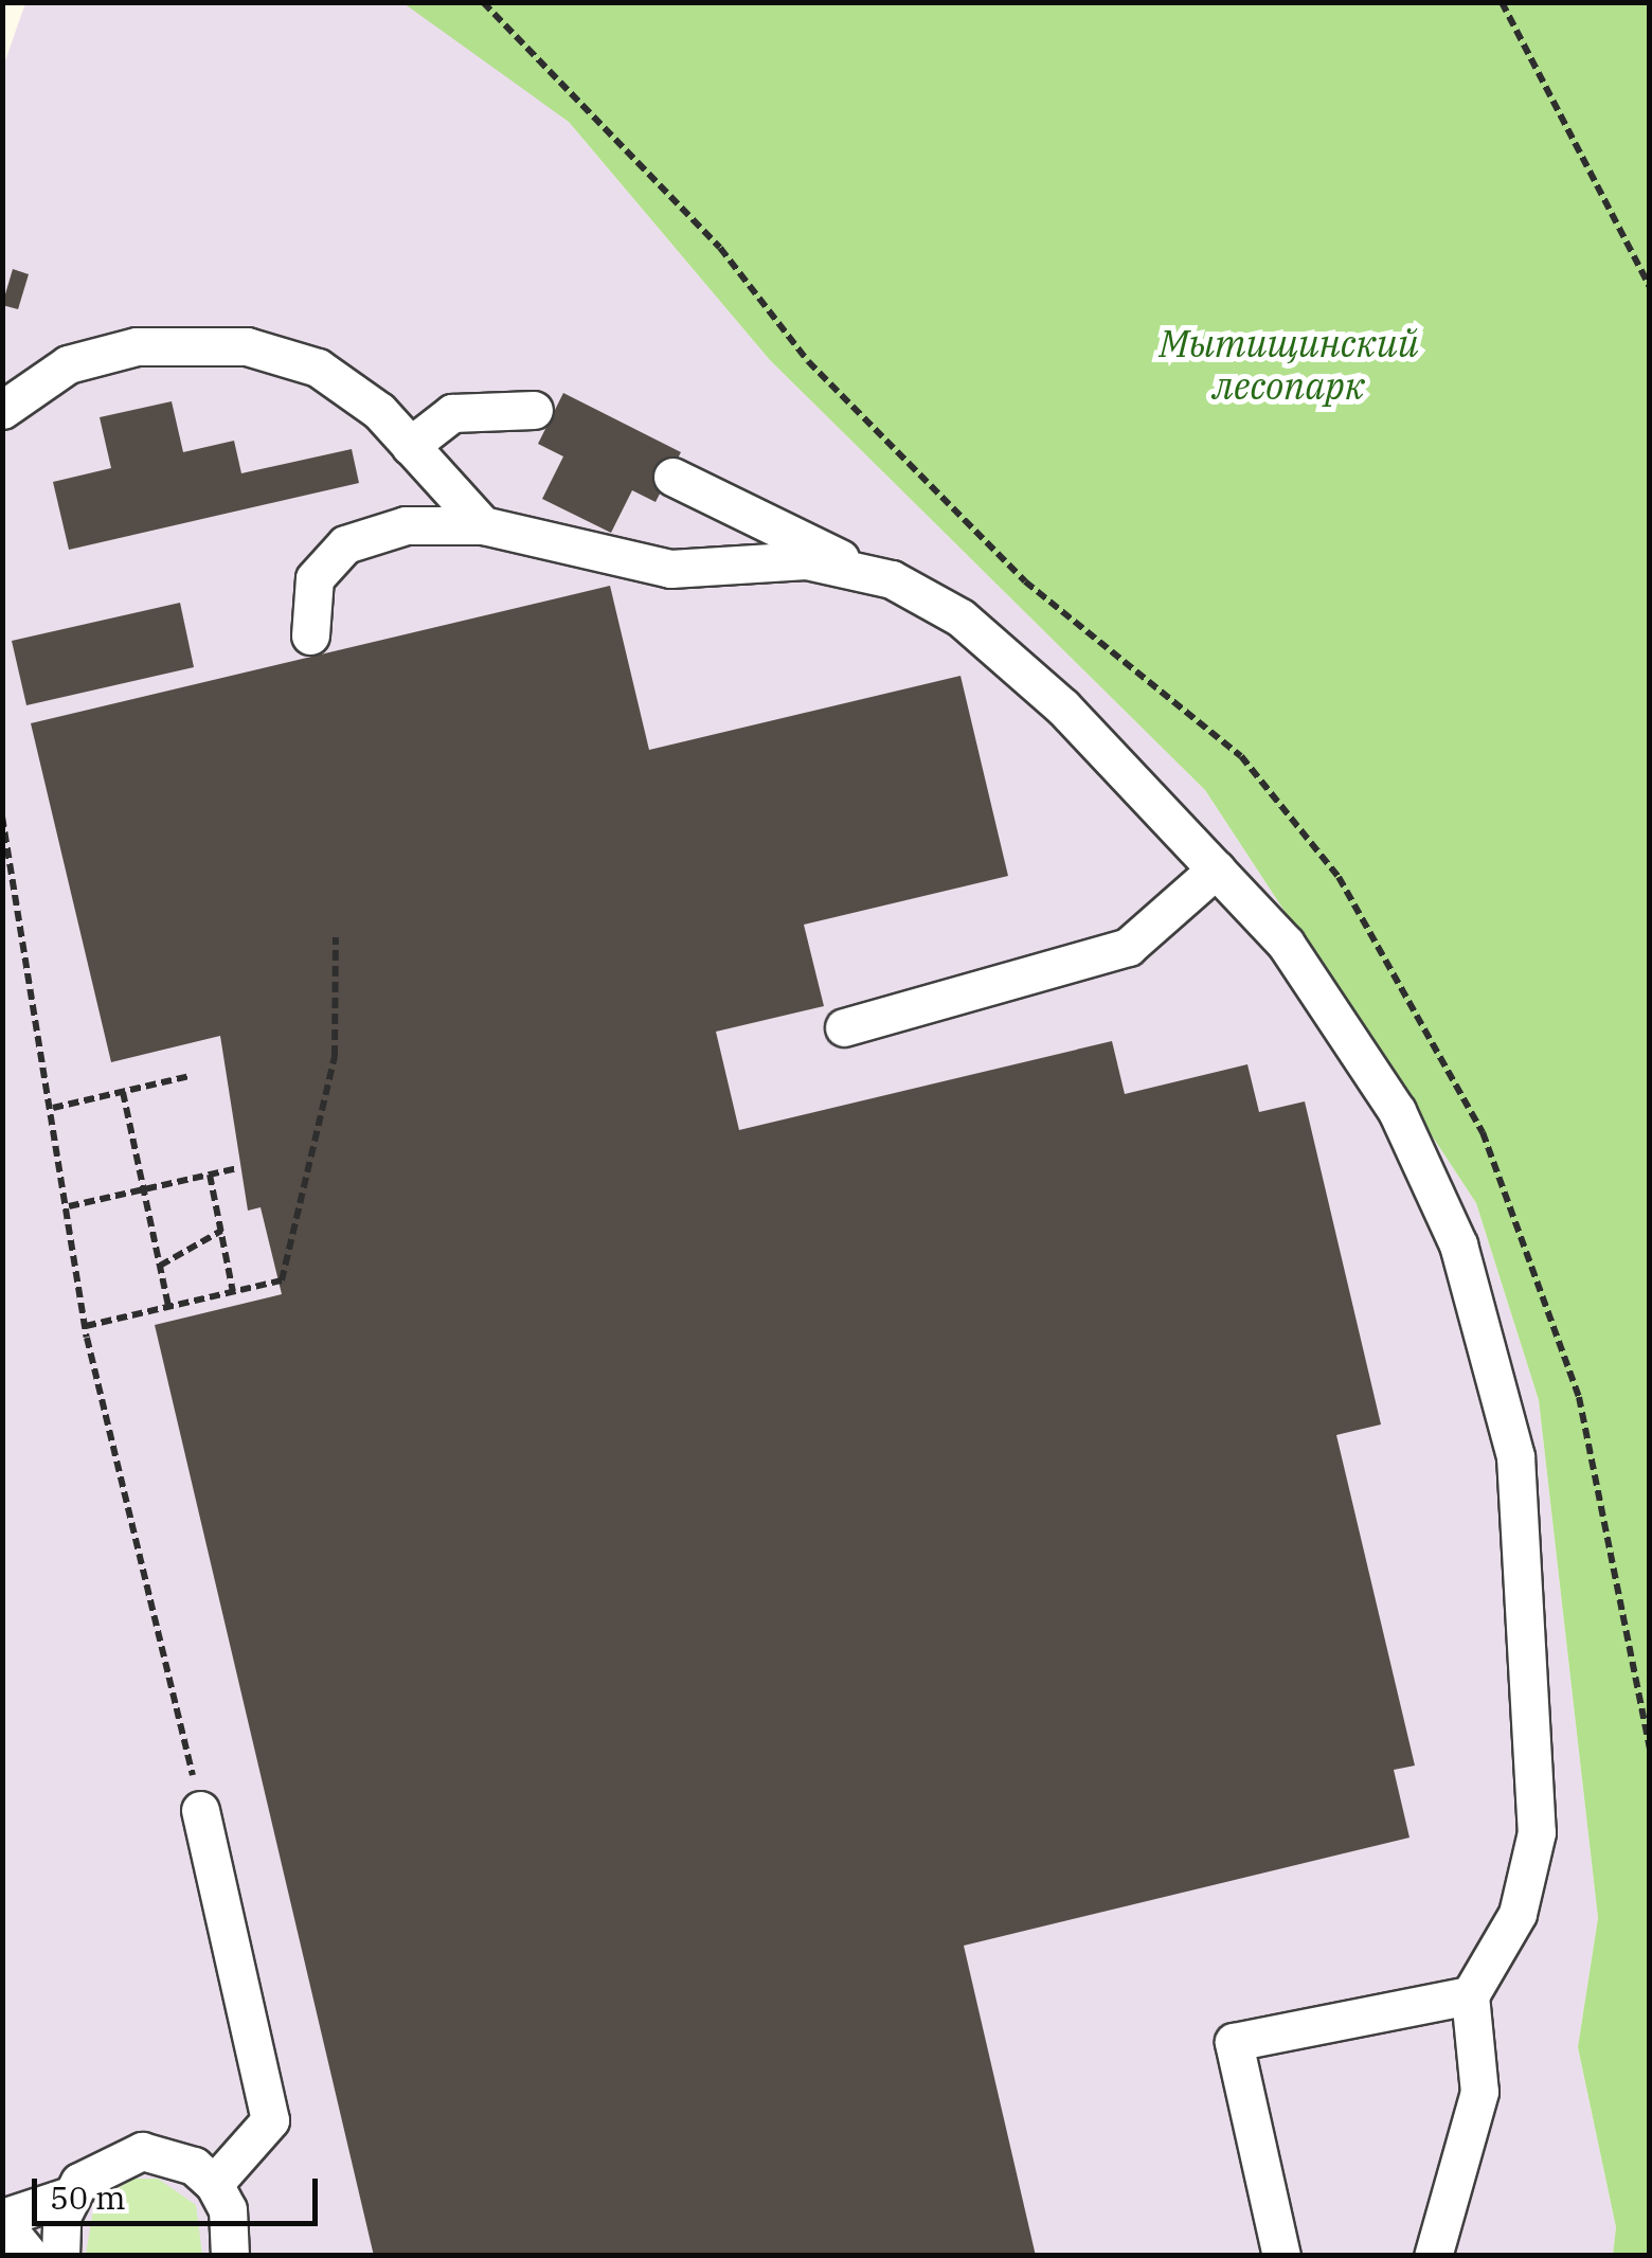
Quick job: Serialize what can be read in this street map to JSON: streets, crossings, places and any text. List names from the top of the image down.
{
  "parks": ["Мытищинский лесопарк"],
  "scale_bar": "50 m"
}
